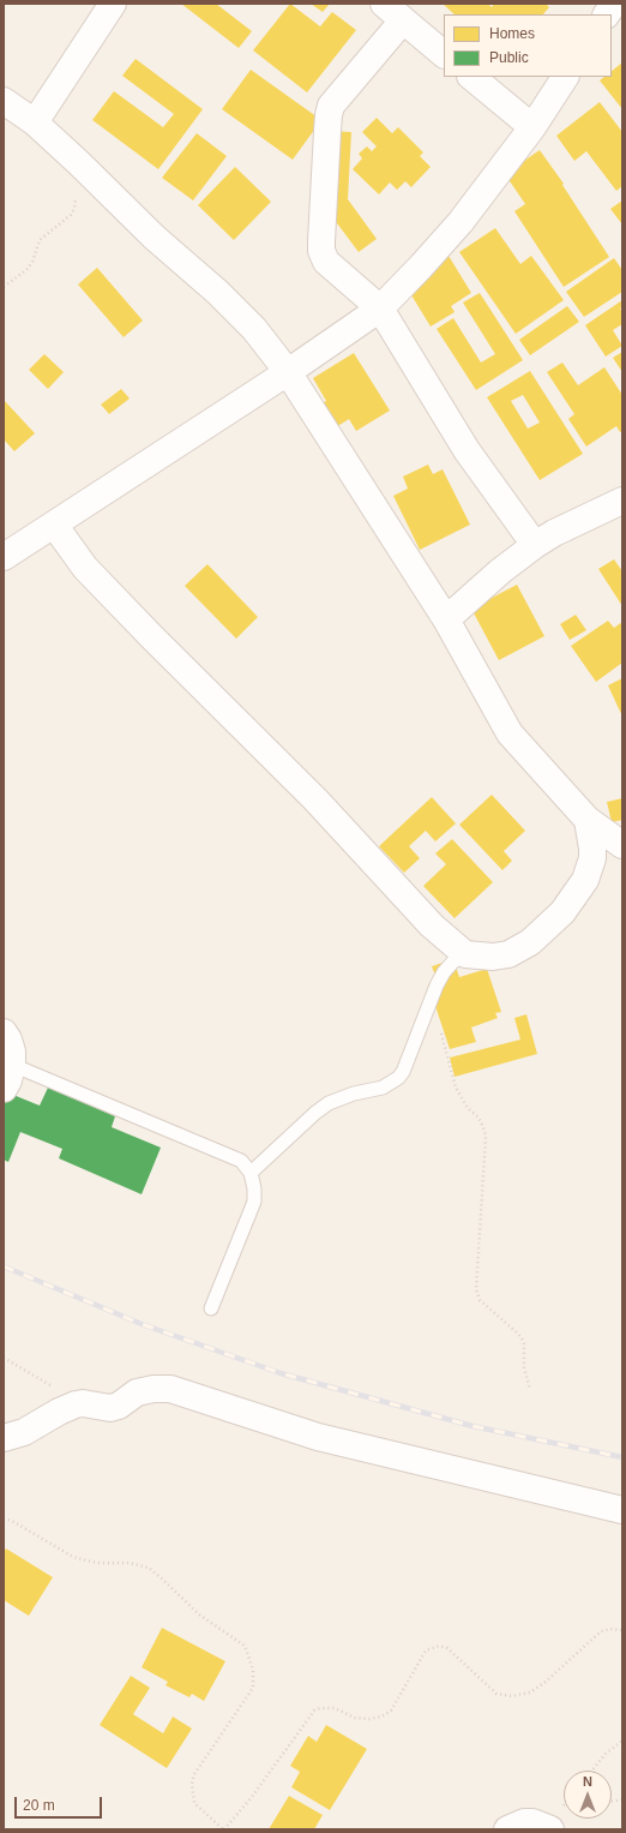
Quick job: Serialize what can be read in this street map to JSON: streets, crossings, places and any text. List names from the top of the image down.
{
  "legend": ["Homes", "Public"],
  "scale_bar": "20 m",
  "north": "top"
}
